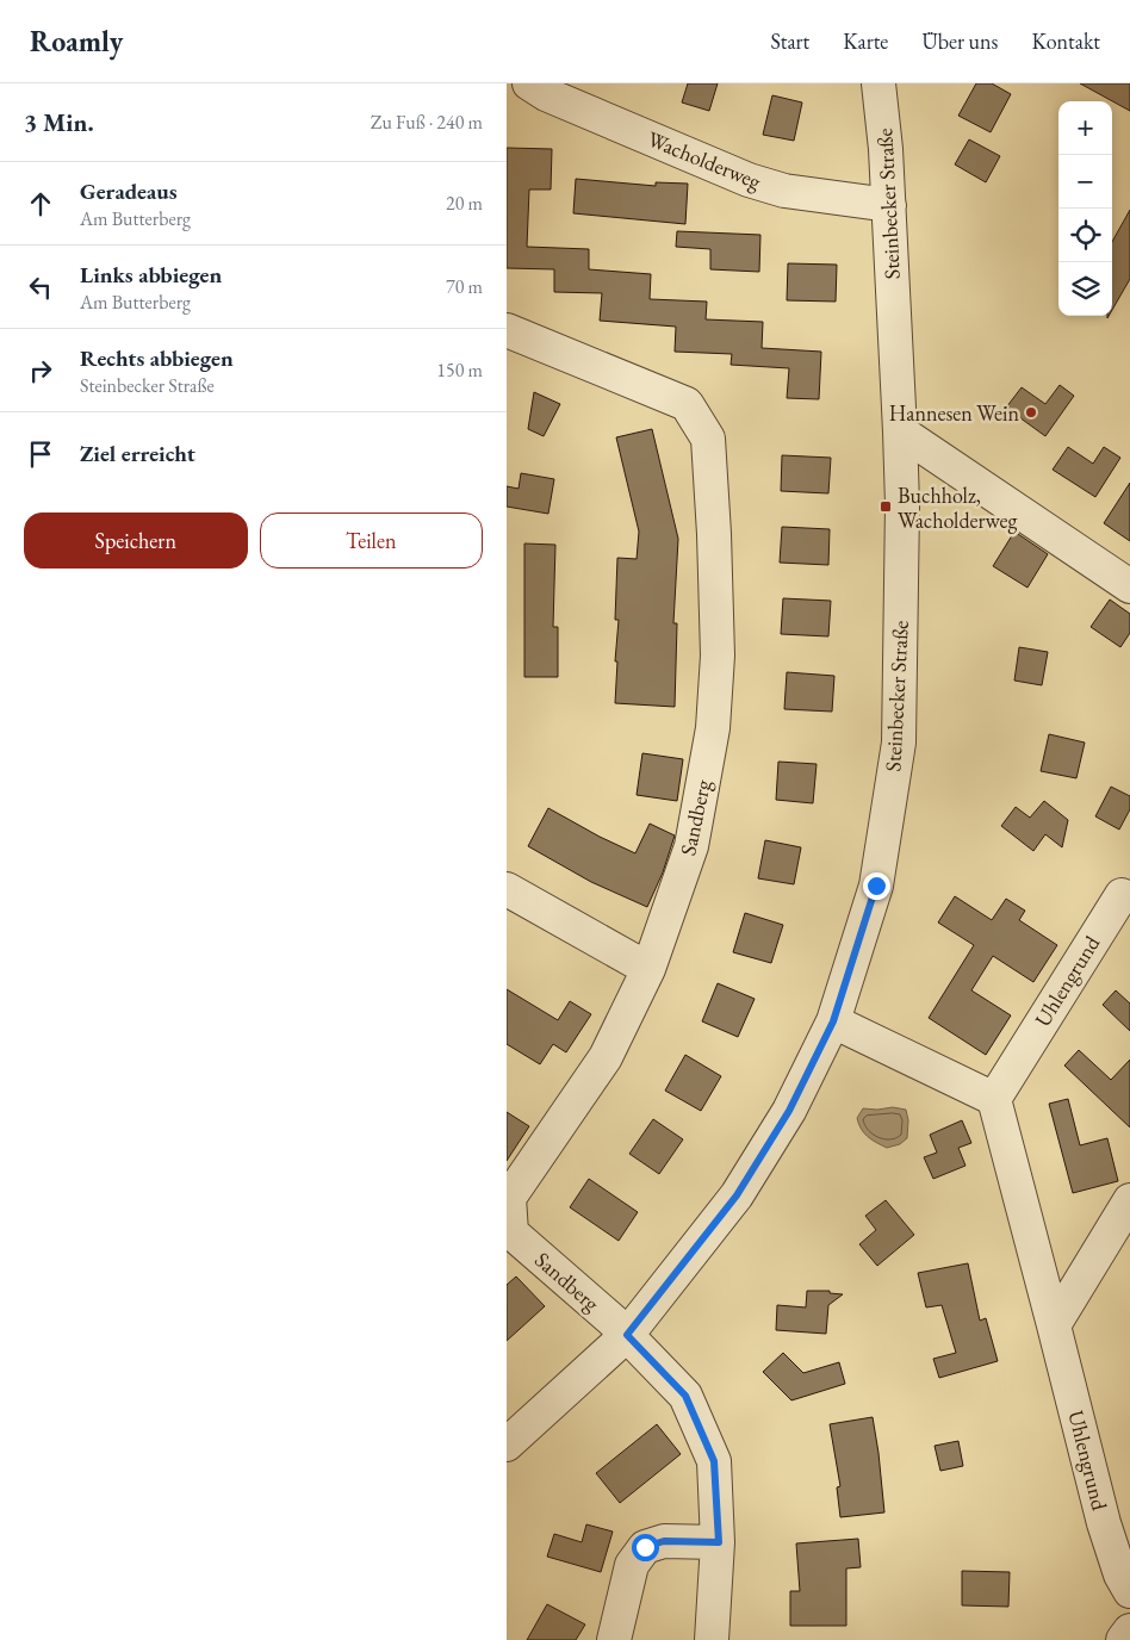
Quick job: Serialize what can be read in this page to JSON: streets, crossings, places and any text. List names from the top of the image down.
{
  "streets": {
    "street": [
      "Wacholderweg",
      "Steinbecker Straße",
      "Sandberg",
      "Uhlengrund"
    ]
  },
  "crossings": [
    ["Wacholderweg", "Steinbecker Straße"],
    ["Steinbecker Straße", "Sandberg"]
  ],
  "places": {
    "other": ["Hannesen Wein"],
    "transit": ["Buchholz, Wacholderweg"]
  },
  "page": {
    "header": "Roamly",
    "nav": [
      "Start",
      "Karte",
      "Über uns",
      "Kontakt"
    ],
    "heading": ["3 Min.", "Zu Fuß · 240 m"],
    "map_buttons": ["+", "−"],
    "list": [
      ["Geradeaus", "Am Butterberg", "20 m"],
      ["Links abbiegen", "Am Butterberg", "70 m"],
      ["Rechts abbiegen", "Steinbecker Straße", "150 m"],
      "Ziel erreicht"
    ],
    "buttons": ["Speichern", "Teilen"]
  }
}
